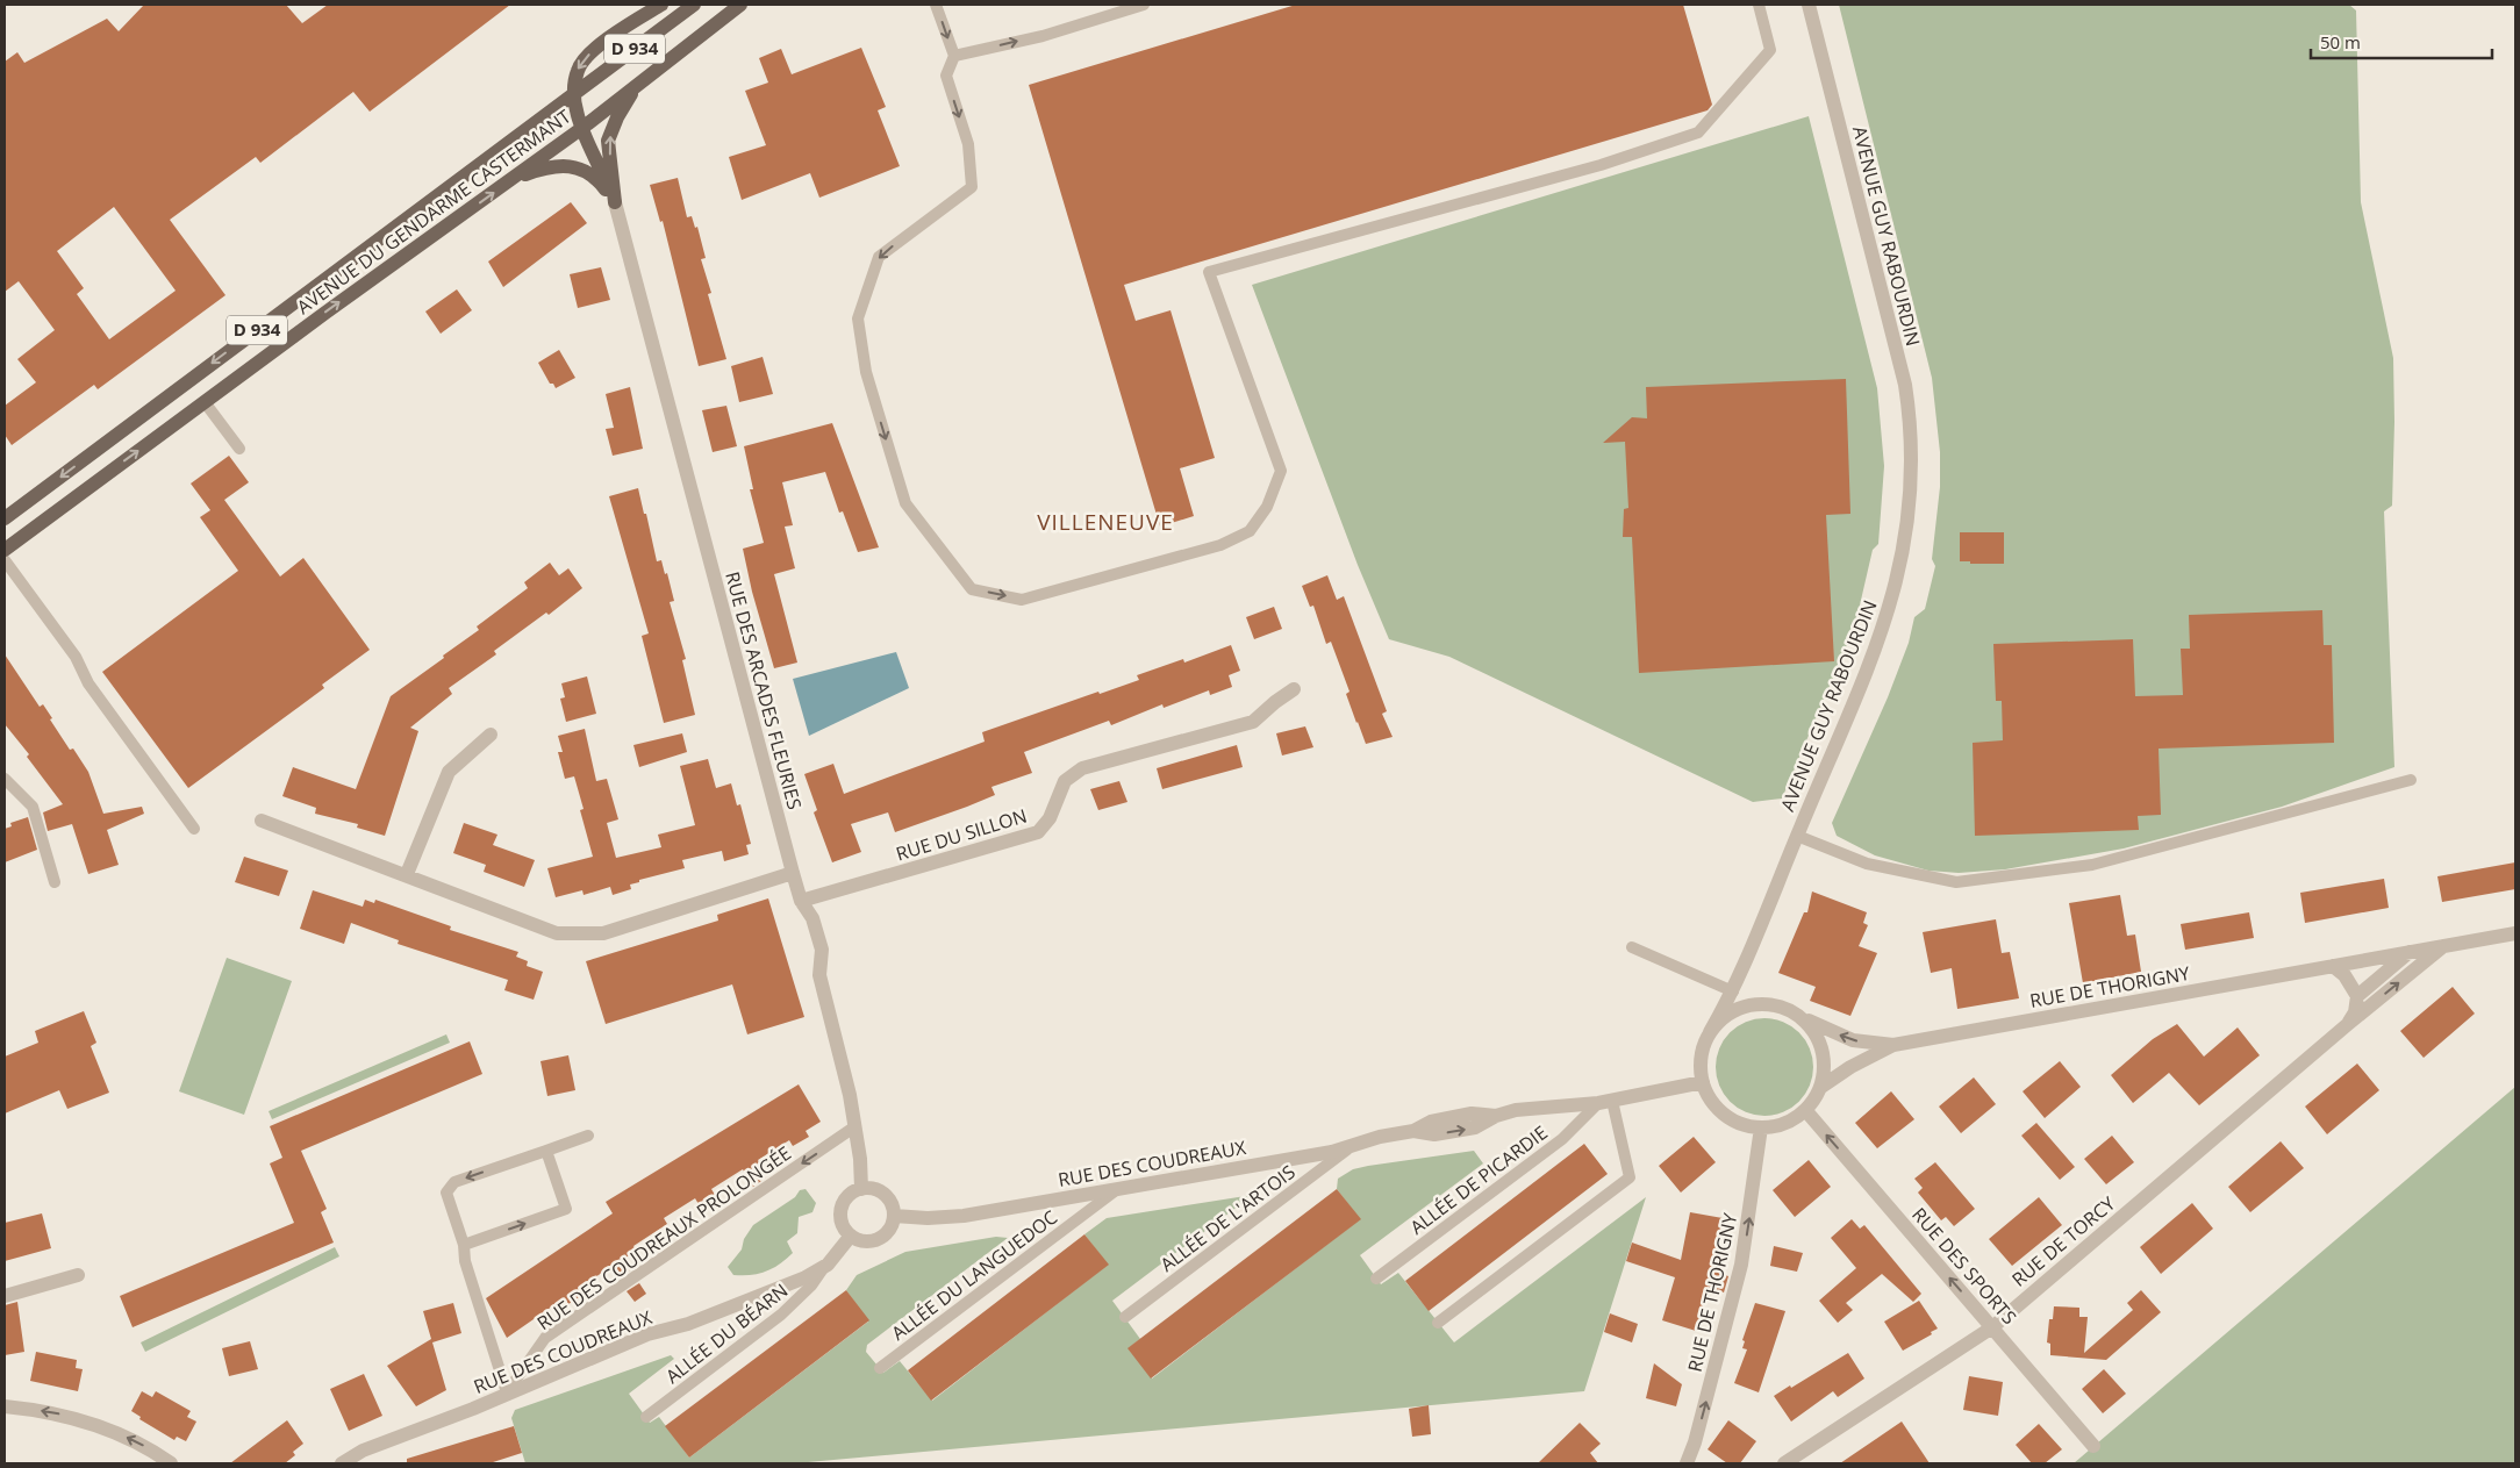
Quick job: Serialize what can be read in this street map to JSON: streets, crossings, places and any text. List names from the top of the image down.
{
  "streets": {
    "main road": ["D 934", "AVENUE DU GENDARME CASTERMANT"],
    "street": [
      "AVENUE GUY RABOURDIN",
      "RUE DES ARCADES FLEURIES",
      "RUE DU SILLON",
      "RUE DE THORIGNY",
      "RUE DES COUDREAUX",
      "RUE DE TORCY",
      "RUE DES SPORTS"
    ],
    "lane": [
      "ALLÉE DE PICARDIE",
      "ALLÉE DE L'ARTOIS",
      "RUE DES COUDREAUX PROLONGÉE",
      "ALLÉE DU LANGUEDOC",
      "ALLÉE DU BÉARN"
    ]
  },
  "crossings": [
    ["AVENUE GUY RABOURDIN", "RUE DE THORIGNY"],
    ["AVENUE GUY RABOURDIN", "RUE DES COUDREAUX"],
    ["AVENUE GUY RABOURDIN", "RUE DES SPORTS"],
    ["RUE DES ARCADES FLEURIES", "RUE DU SILLON"],
    ["RUE DES ARCADES FLEURIES", "RUE DES COUDREAUX"],
    ["RUE DES ARCADES FLEURIES", "RUE DES COUDREAUX PROLONGÉE"],
    ["RUE DE THORIGNY", "RUE DES COUDREAUX"],
    ["RUE DE THORIGNY", "RUE DE TORCY"],
    ["RUE DE THORIGNY", "RUE DES SPORTS"],
    ["RUE DES COUDREAUX", "ALLÉE DE PICARDIE"],
    ["RUE DES COUDREAUX", "ALLÉE DE L'ARTOIS"],
    ["RUE DES COUDREAUX", "RUE DES COUDREAUX PROLONGÉE"],
    ["RUE DES COUDREAUX", "RUE DES SPORTS"],
    ["RUE DES COUDREAUX", "ALLÉE DU LANGUEDOC"],
    ["RUE DES COUDREAUX", "ALLÉE DU BÉARN"],
    ["RUE DE TORCY", "RUE DES SPORTS"]
  ],
  "one_way": ["RUE DES COUDREAUX PROLONGÉE", "RUE DES SPORTS"],
  "districts": ["VILLENEUVE"],
  "scale_bar": "50 m"
}
